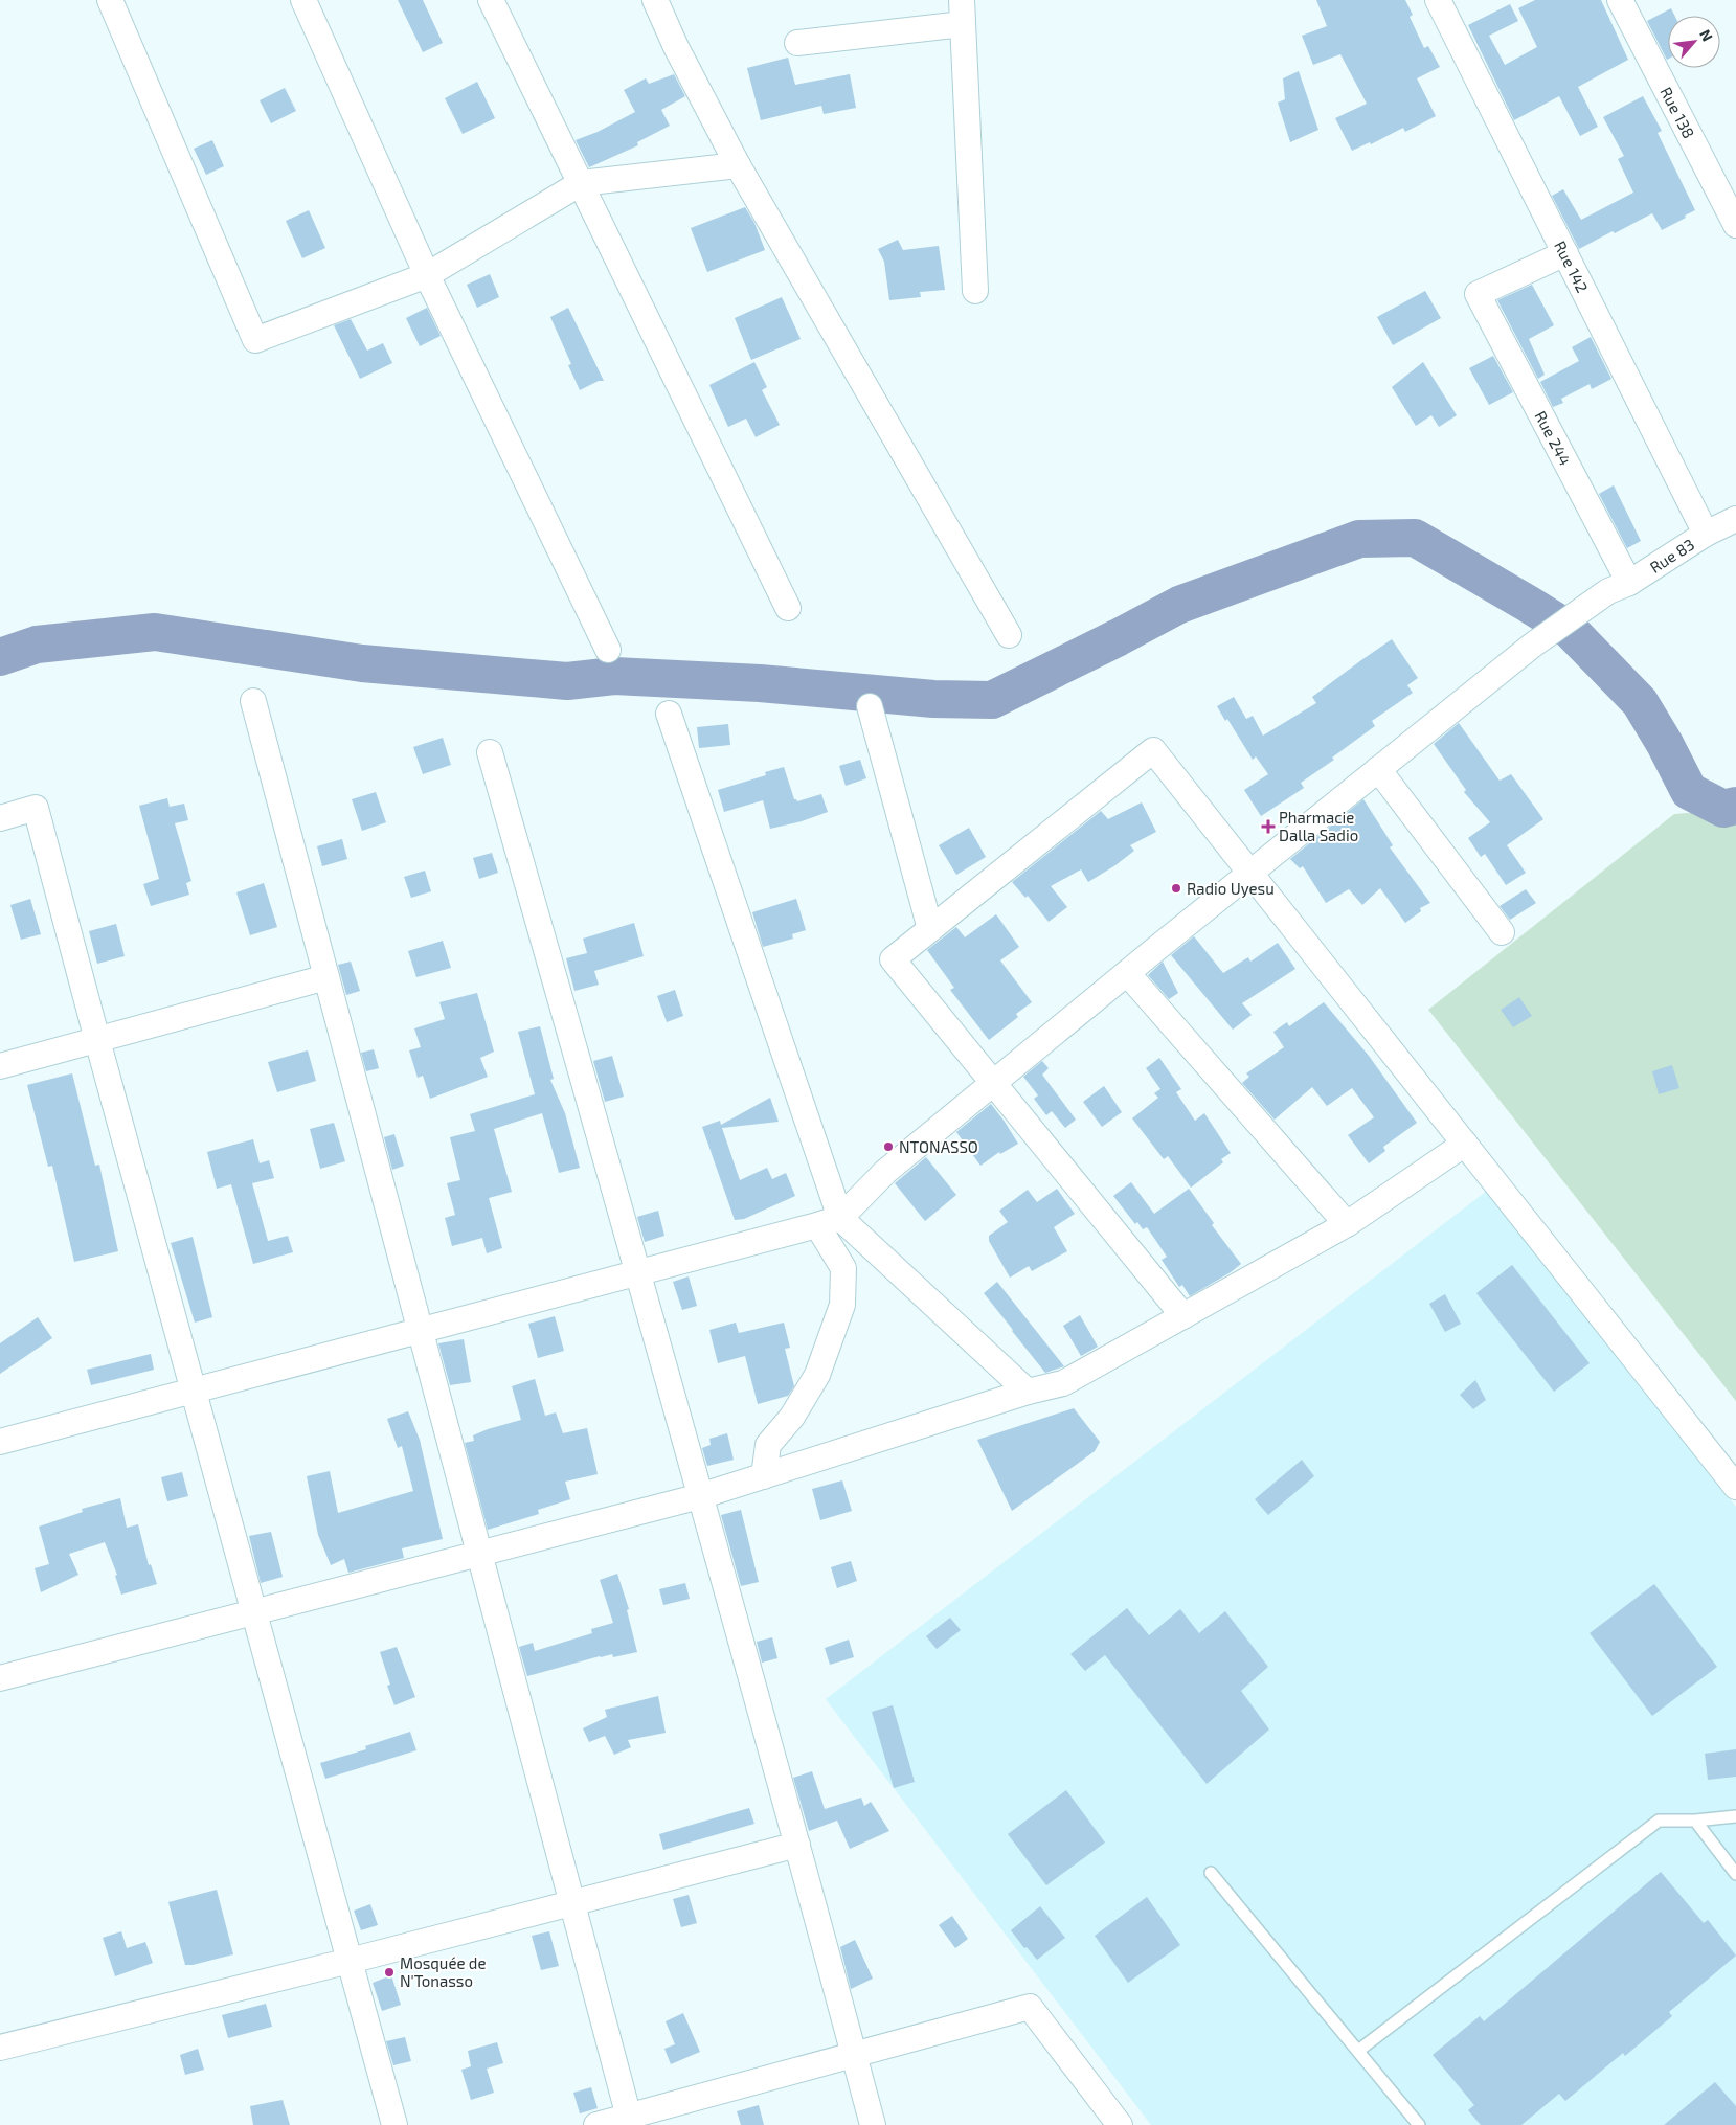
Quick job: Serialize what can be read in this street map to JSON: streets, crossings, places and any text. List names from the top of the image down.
{
  "streets": {
    "street": [
      "Rue 138",
      "Rue 142",
      "Rue 244",
      "Rue 83"
    ]
  },
  "crossings": [
    ["Rue 142", "Rue 244"],
    ["Rue 142", "Rue 83"],
    ["Rue 244", "Rue 83"]
  ],
  "places": {
    "health": ["Pharmacie Dalla Sadio"],
    "other": ["Radio Uyesu", "NTONASSO", "Mosquée de N'Tonasso"]
  },
  "north": "top right"
}
